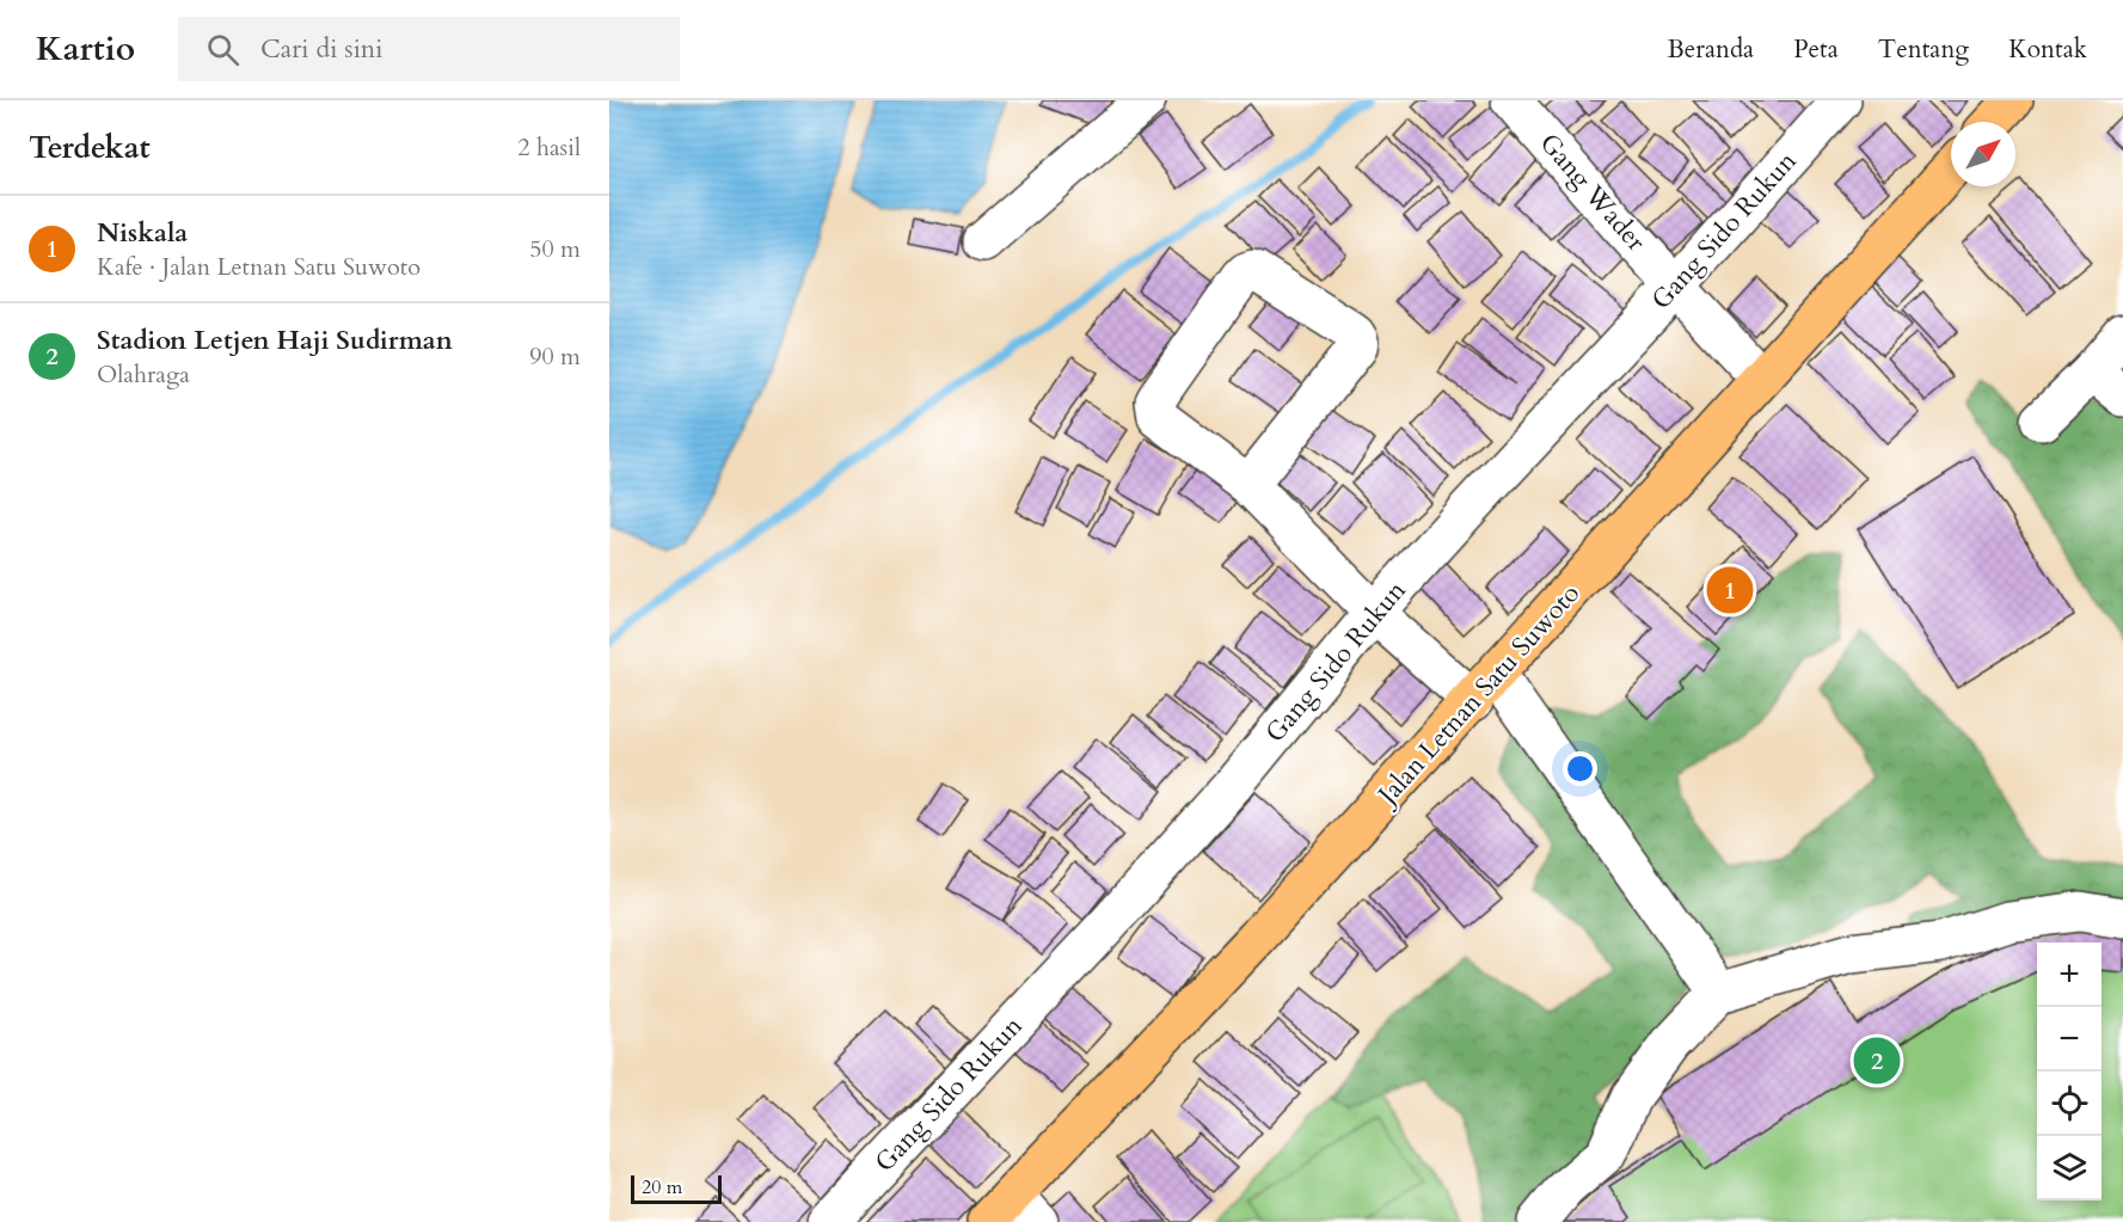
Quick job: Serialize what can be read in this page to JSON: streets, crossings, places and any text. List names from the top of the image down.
{
  "streets": {
    "main road": ["Jalan Letnan Satu Suwoto"],
    "street": ["Gang Wader", "Gang Sido Rukun"]
  },
  "crossings": [
    ["Gang Wader", "Gang Sido Rukun"],
    ["Gang Wader", "Jalan Letnan Satu Suwoto"]
  ],
  "scale_bar": "20 m",
  "north": "top right",
  "page": {
    "header": "Kartio",
    "search": "Cari di sini",
    "nav": [
      "Beranda",
      "Peta",
      "Tentang",
      "Kontak"
    ],
    "heading": ["Terdekat", "2 hasil"],
    "list": [
      {
        "mark": "1",
        "name": "Niskala",
        "note": "Kafe · Jalan Letnan Satu Suwoto",
        "value": "50 m"
      },
      {
        "mark": "2",
        "name": "Stadion Letjen Haji Sudirman",
        "note": "Olahraga",
        "value": "90 m"
      }
    ],
    "pins": ["1", "2"],
    "map_buttons": ["+", "−"],
    "scale": "20 m"
  }
}
